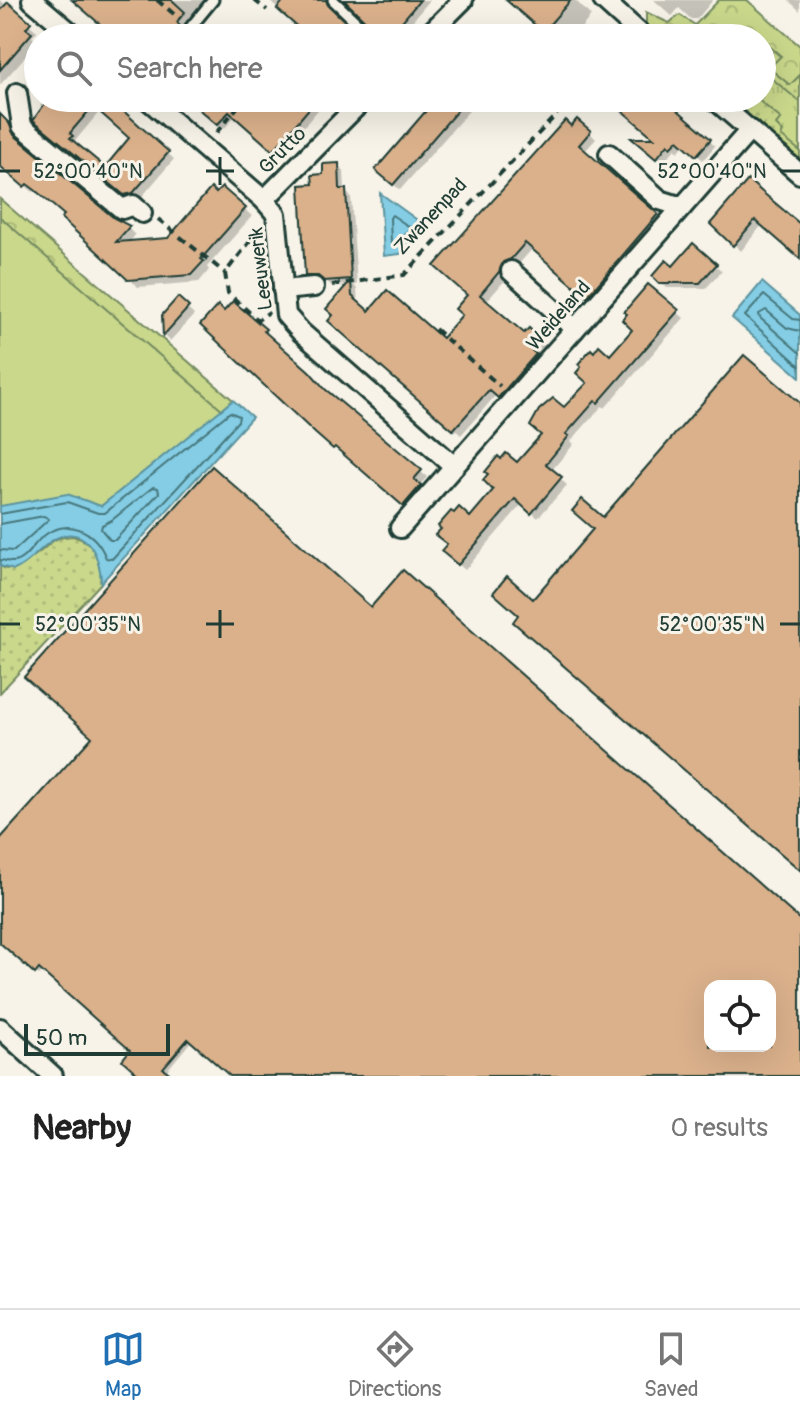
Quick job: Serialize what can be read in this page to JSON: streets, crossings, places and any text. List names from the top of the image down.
{
  "streets": {
    "street": ["Grutto", "Leeuwerik", "Weideland"],
    "path": ["Zwanenpad"]
  },
  "crossings": [
    ["Grutto", "Leeuwerik"],
    ["Leeuwerik", "Weideland"]
  ],
  "scale_bar": "50 m",
  "page": {
    "search": "Search here",
    "scale": "50 m",
    "heading": ["Nearby", "0 results"],
    "nav": ["Map", "Directions", "Saved"]
  },
  "coordinates": ["52°00'40\"N", "52°00'35\"N"]
}
